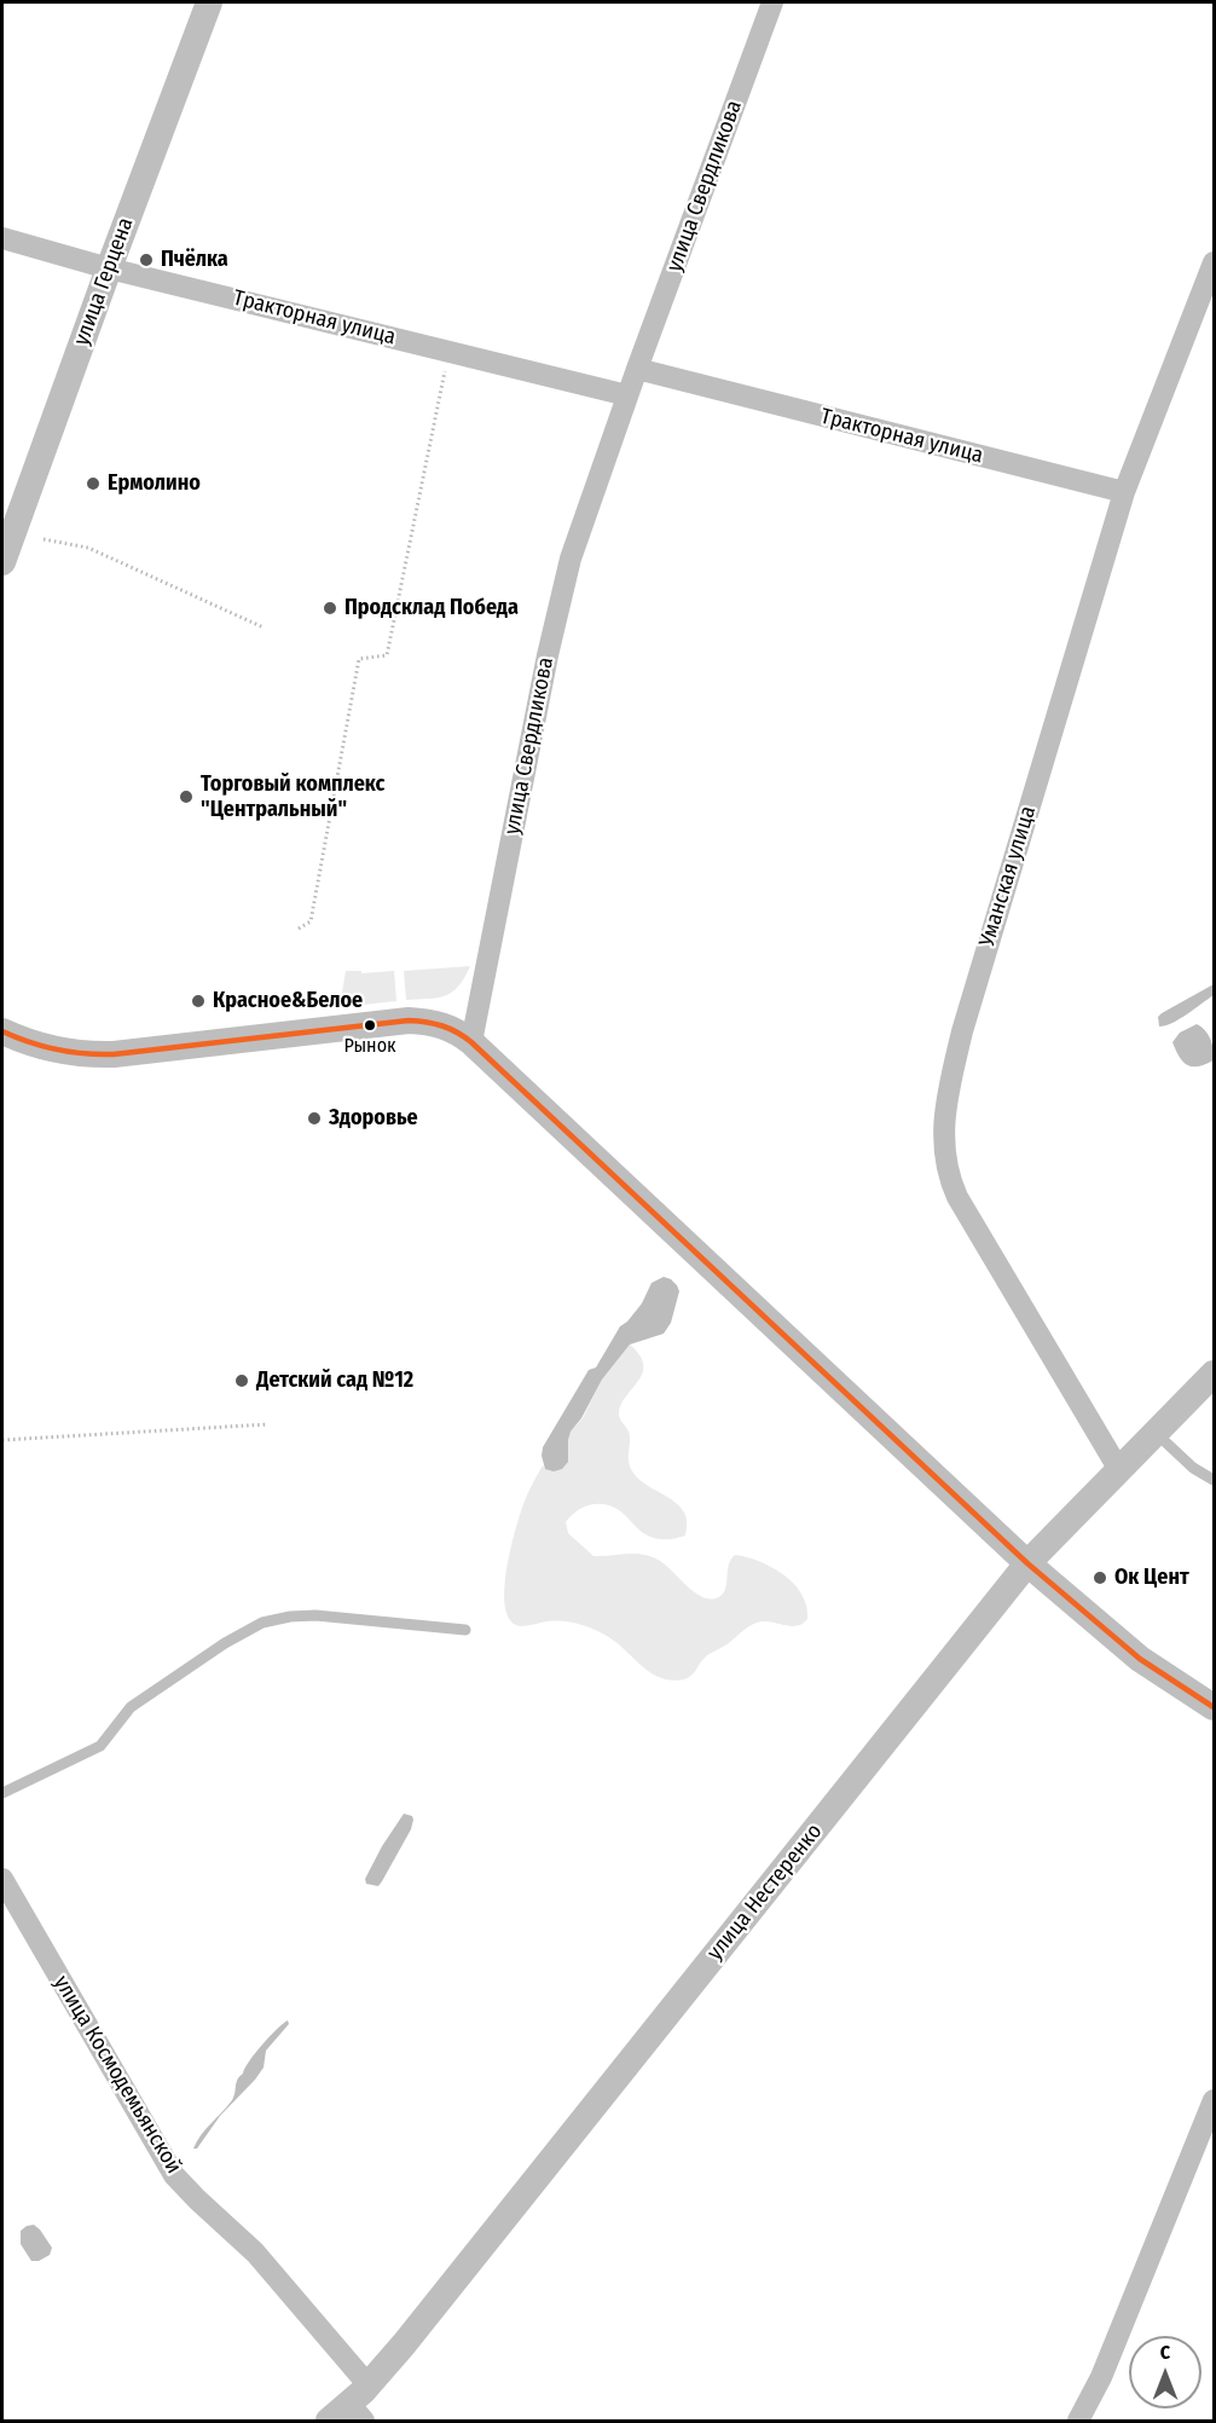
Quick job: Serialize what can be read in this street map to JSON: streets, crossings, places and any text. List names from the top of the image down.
{
  "streets": {
    "street": [
      "улица Свердликова",
      "улица Герцена",
      "Тракторная улица",
      "Уманская улица",
      "улица Нестеренко",
      "улица Космодемьянской"
    ]
  },
  "crossings": [
    ["улица Свердликова", "Тракторная улица"],
    ["улица Герцена", "Тракторная улица"],
    ["Тракторная улица", "Уманская улица"],
    ["Уманская улица", "улица Нестеренко"],
    ["улица Нестеренко", "улица Космодемьянской"]
  ],
  "places": [
    "Пчёлка",
    "Ермолино",
    "Продсклад Победа",
    "Торговый комплекс \"Центральный\"",
    "Красное&Белое",
    "Рынок",
    "Здоровье",
    "Детский сад №12",
    "Ок Цент"
  ],
  "north": "top"
}
